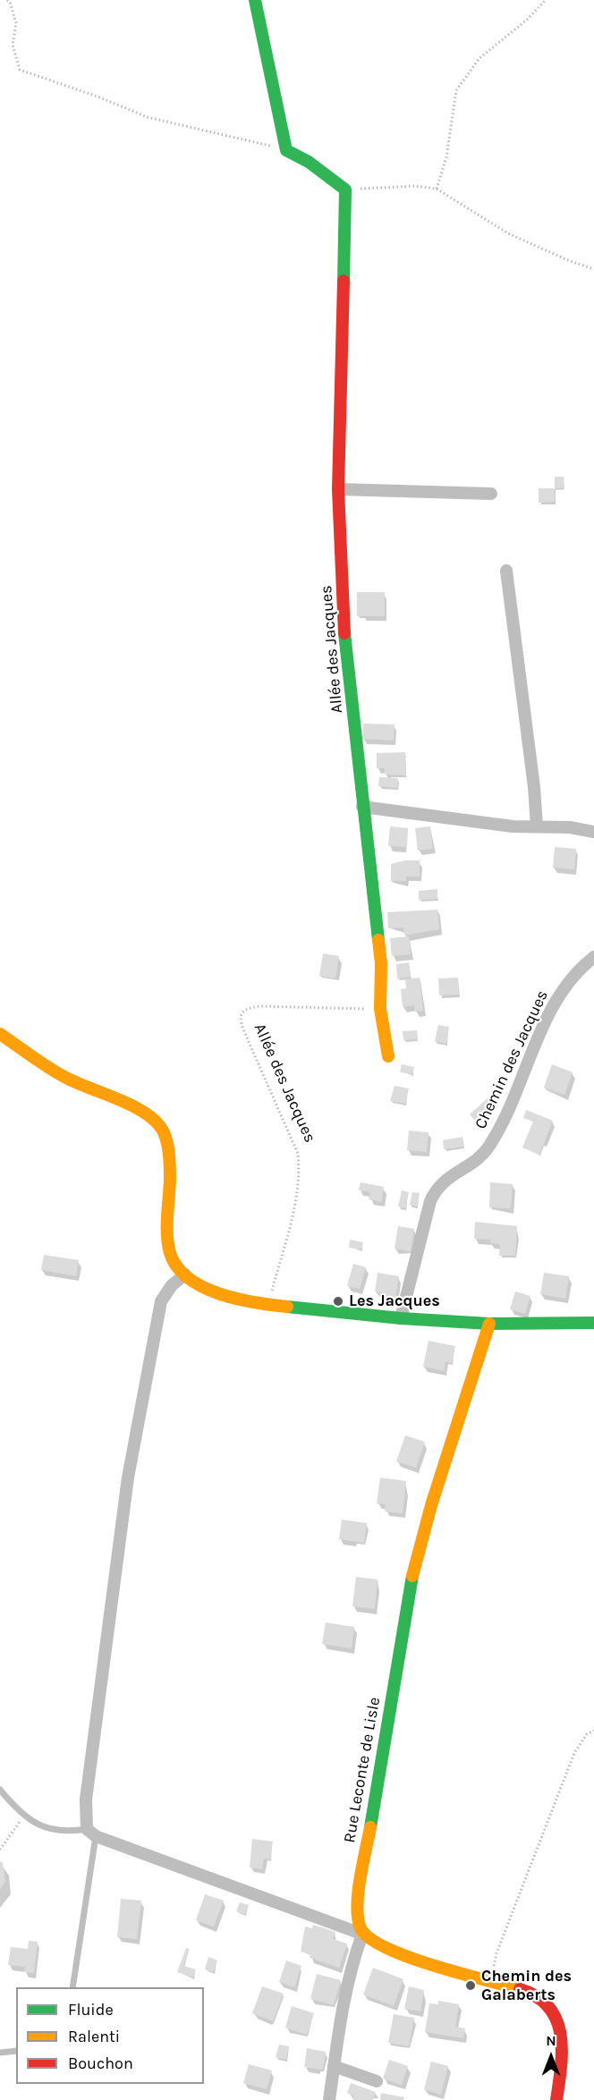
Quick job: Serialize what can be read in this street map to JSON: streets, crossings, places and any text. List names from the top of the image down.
{
  "streets": {
    "main road": ["Allée des Jacques", "Rue Leconte de Lisle"],
    "street": ["Chemin des Jacques"]
  },
  "places": ["Les Jacques", "Chemin des Galaberts"],
  "legend": ["Fluide", "Ralenti", "Bouchon"],
  "north": "top"
}
